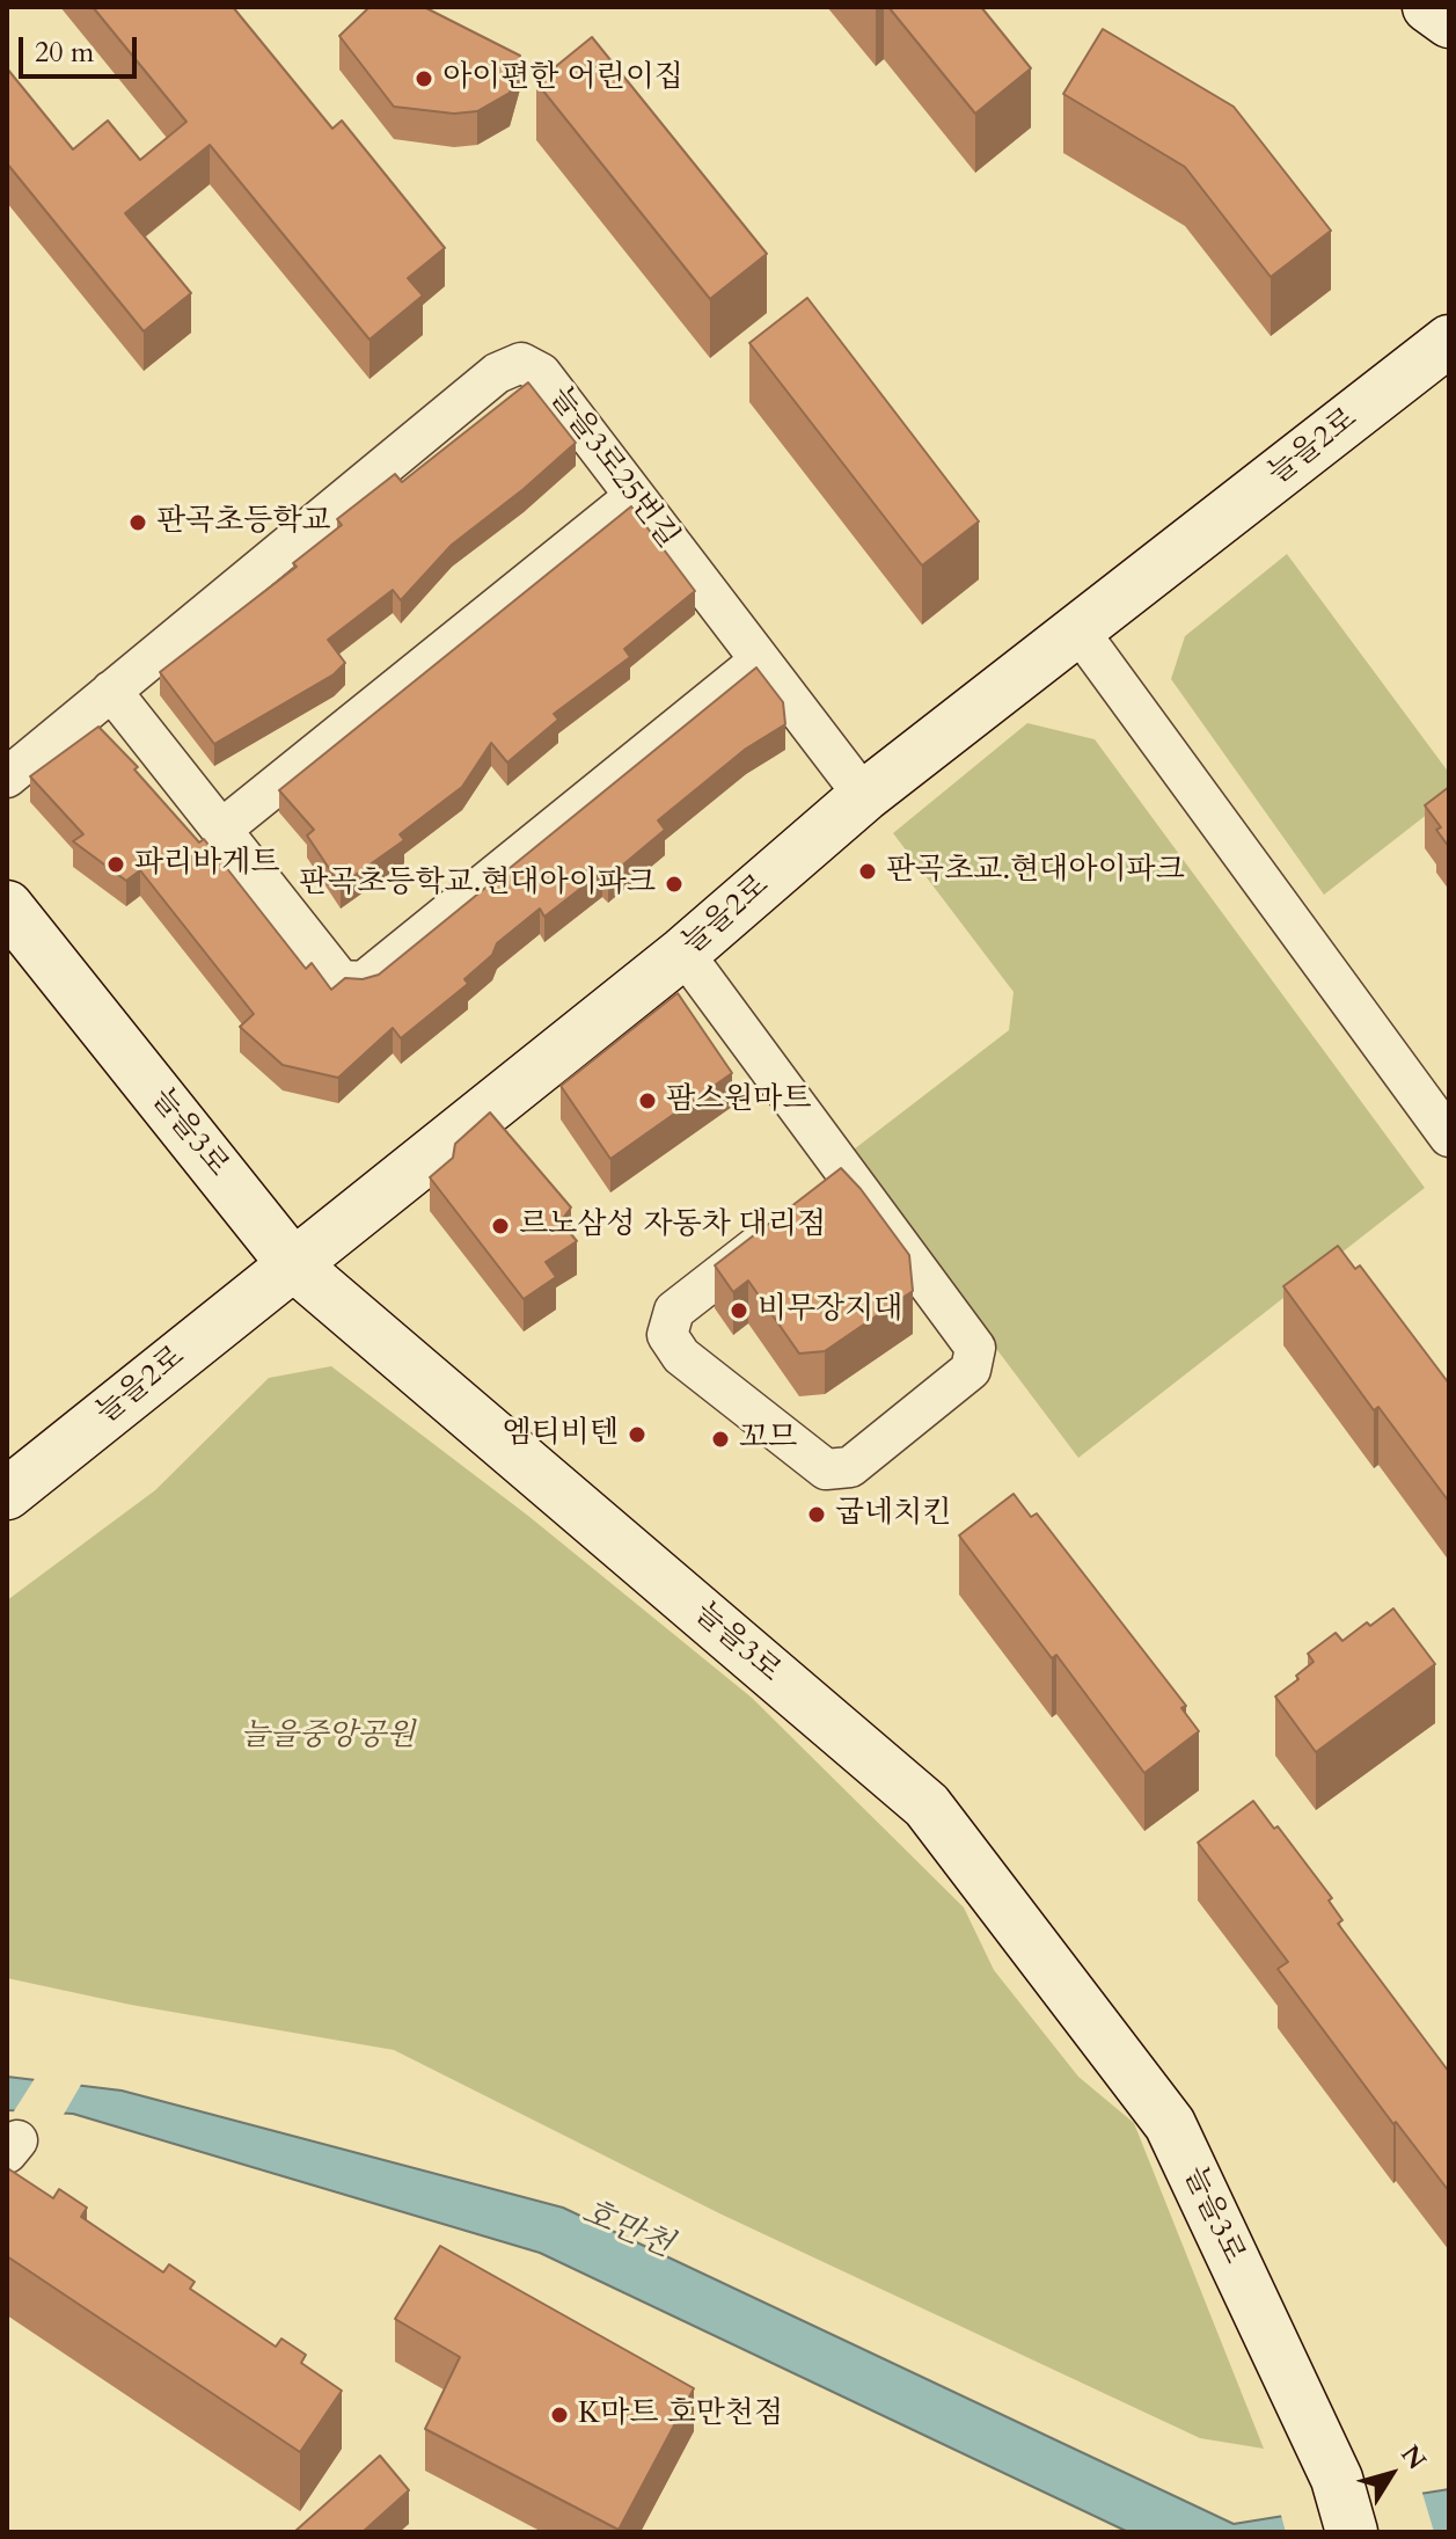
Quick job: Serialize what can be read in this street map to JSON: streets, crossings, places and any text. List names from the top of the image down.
{
  "streets": {
    "street": ["늘을2로", "늘을3로25번길", "늘을3로"]
  },
  "crossings": [
    ["늘을2로", "늘을3로25번길"],
    ["늘을2로", "늘을3로"]
  ],
  "water": ["호만천"],
  "parks": ["늘을중앙공원"],
  "places": [
    "아이편한 어린이집",
    "판곡초등학교",
    "파리바게트",
    "판곡초교.현대아이파크",
    "판곡초등학교.현대아이파크",
    "팜스원마트",
    "르노삼성 자동차 대리점",
    "비무장지대",
    "엠티비텐",
    "꼬므",
    "굽네치킨",
    "K마트 호만천점"
  ],
  "scale_bar": "20 m",
  "north": "top right"
}
